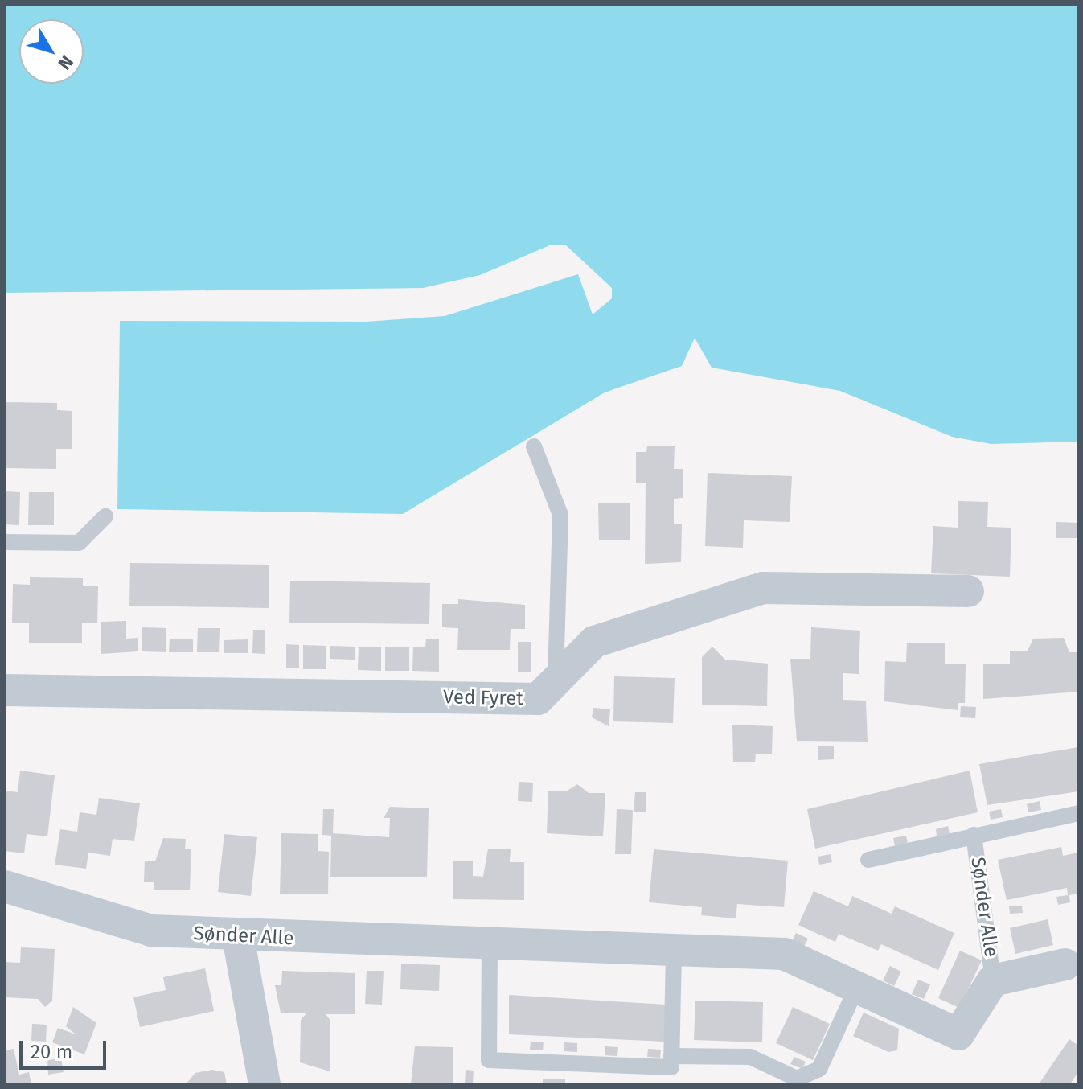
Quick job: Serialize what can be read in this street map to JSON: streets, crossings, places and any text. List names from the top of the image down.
{
  "streets": {
    "street": ["Ved Fyret", "Sønder Alle"]
  },
  "scale_bar": "20 m",
  "north": "bottom right"
}
